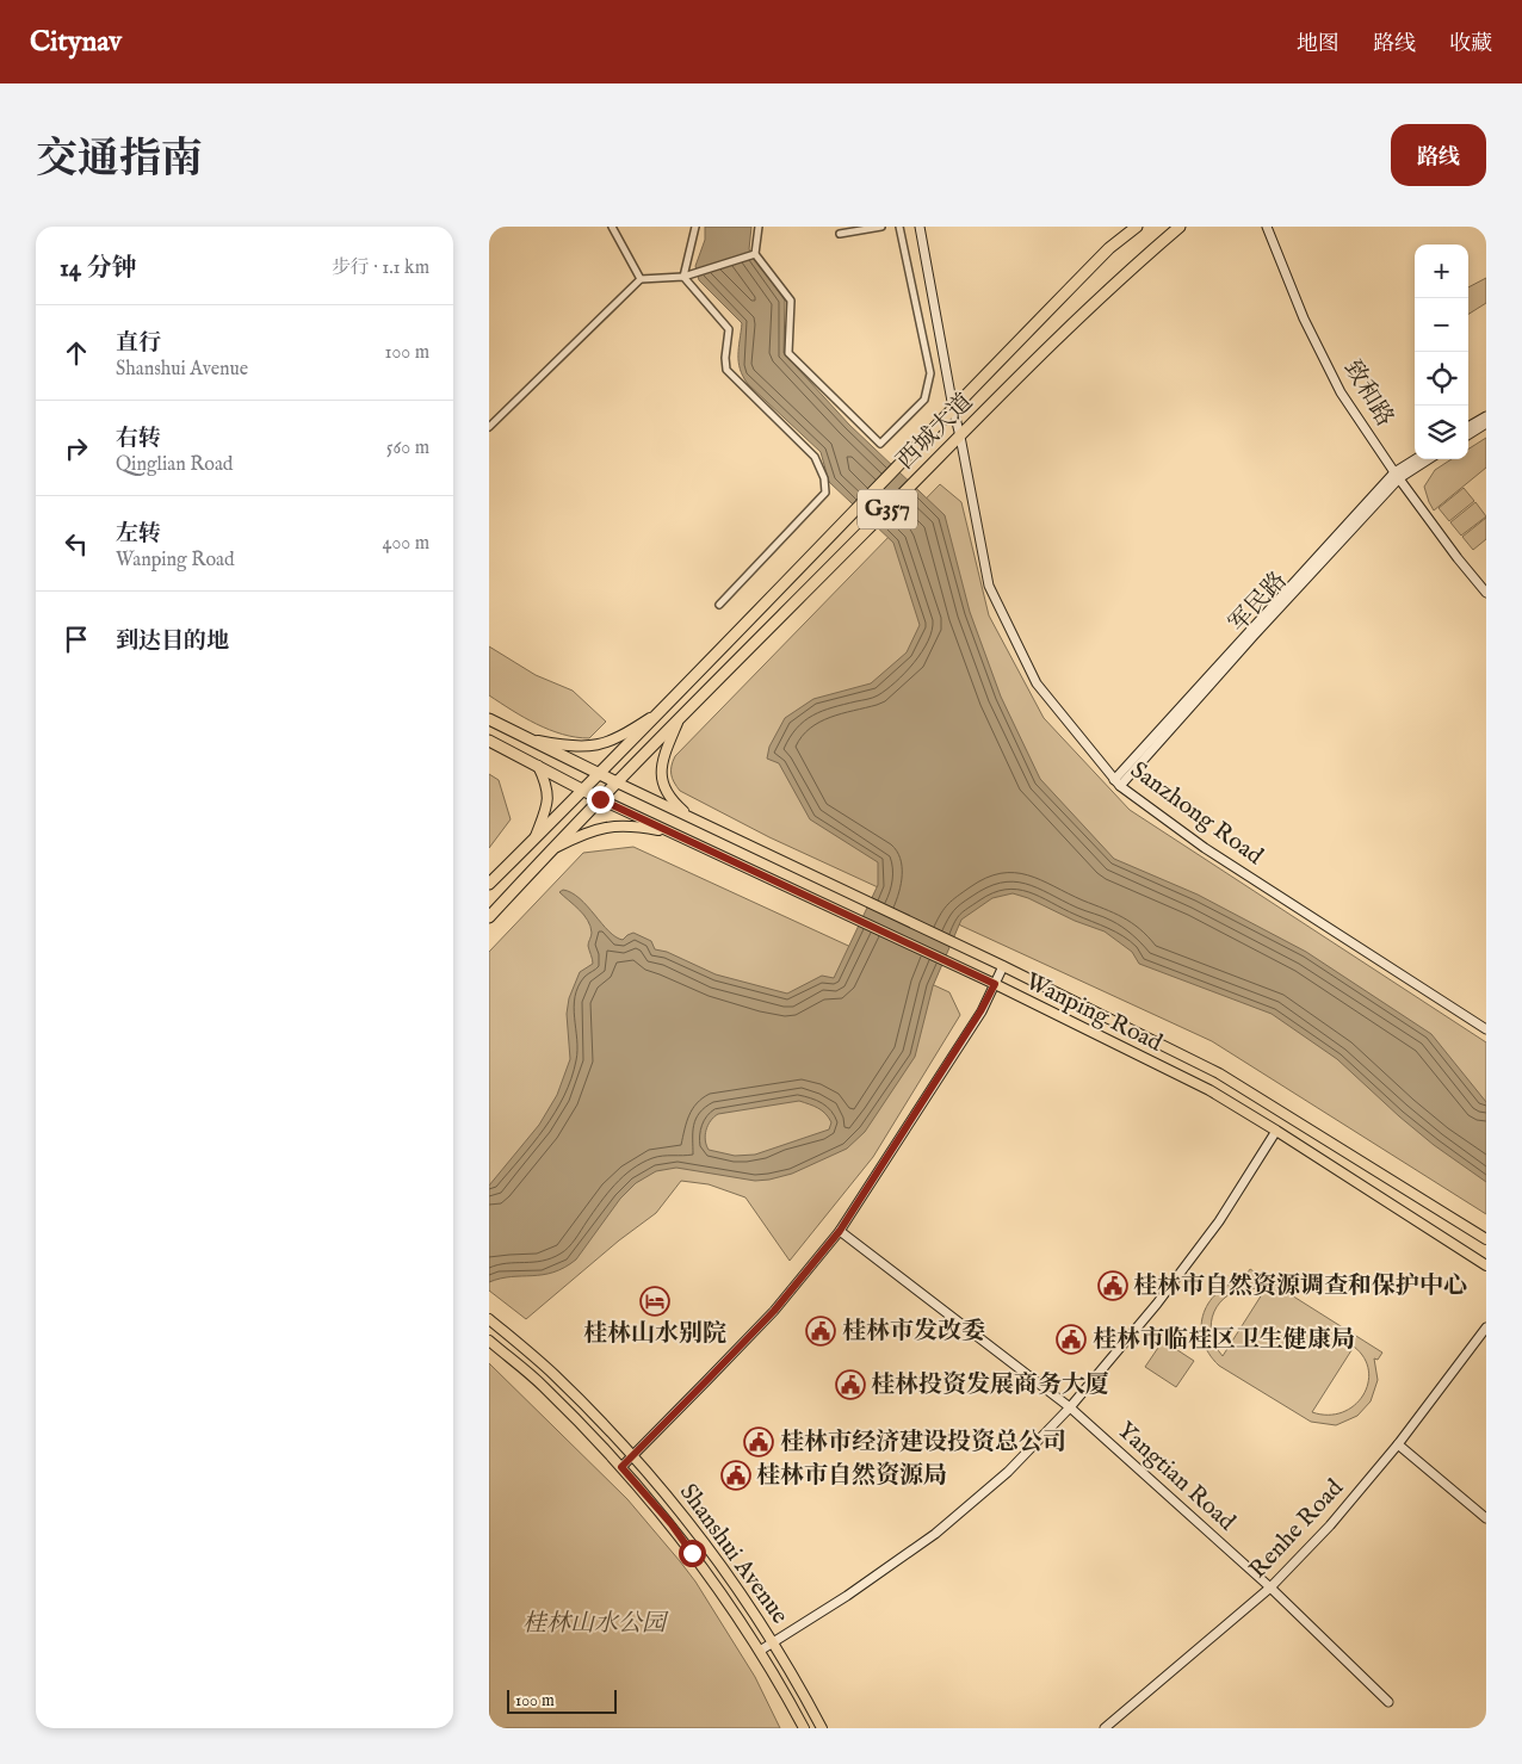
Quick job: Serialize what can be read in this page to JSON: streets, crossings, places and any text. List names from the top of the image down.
{
  "streets": {
    "highway": ["西城大道", "G357"],
    "main road": ["Wanping Road", "Shanshui Avenue"],
    "street": [
      "致和路",
      "军民路",
      "Sanzhong Road",
      "Yangtian Road",
      "Renhe Road"
    ]
  },
  "crossings": [
    ["致和路", "军民路"],
    ["西城大道", "Sanzhong Road"],
    ["西城大道", "Wanping Road"],
    ["军民路", "Sanzhong Road"],
    ["Yangtian Road", "Renhe Road"]
  ],
  "parks": ["桂林山水公园"],
  "places": {
    "public building": [
      "桂林市自然资源调查和保护中心",
      "桂林市发改委",
      "桂林市临桂区卫生健康局",
      "桂林投资发展商务大厦",
      "桂林市经济建设投资总公司",
      "桂林市自然资源局"
    ],
    "hotel": ["桂林山水别院"]
  },
  "scale_bar": "100 m",
  "page": {
    "header": "Citynav",
    "nav": ["地图", "路线", "收藏"],
    "title": "交通指南",
    "buttons": "路线",
    "heading": ["14 分钟", "步行 · 1.1 km"],
    "map_buttons": ["+", "−"],
    "list": [
      ["直行", "Shanshui Avenue", "100 m"],
      ["右转", "Qinglian Road", "560 m"],
      ["左转", "Wanping Road", "400 m"],
      "到达目的地"
    ],
    "scale": "100 m"
  }
}
